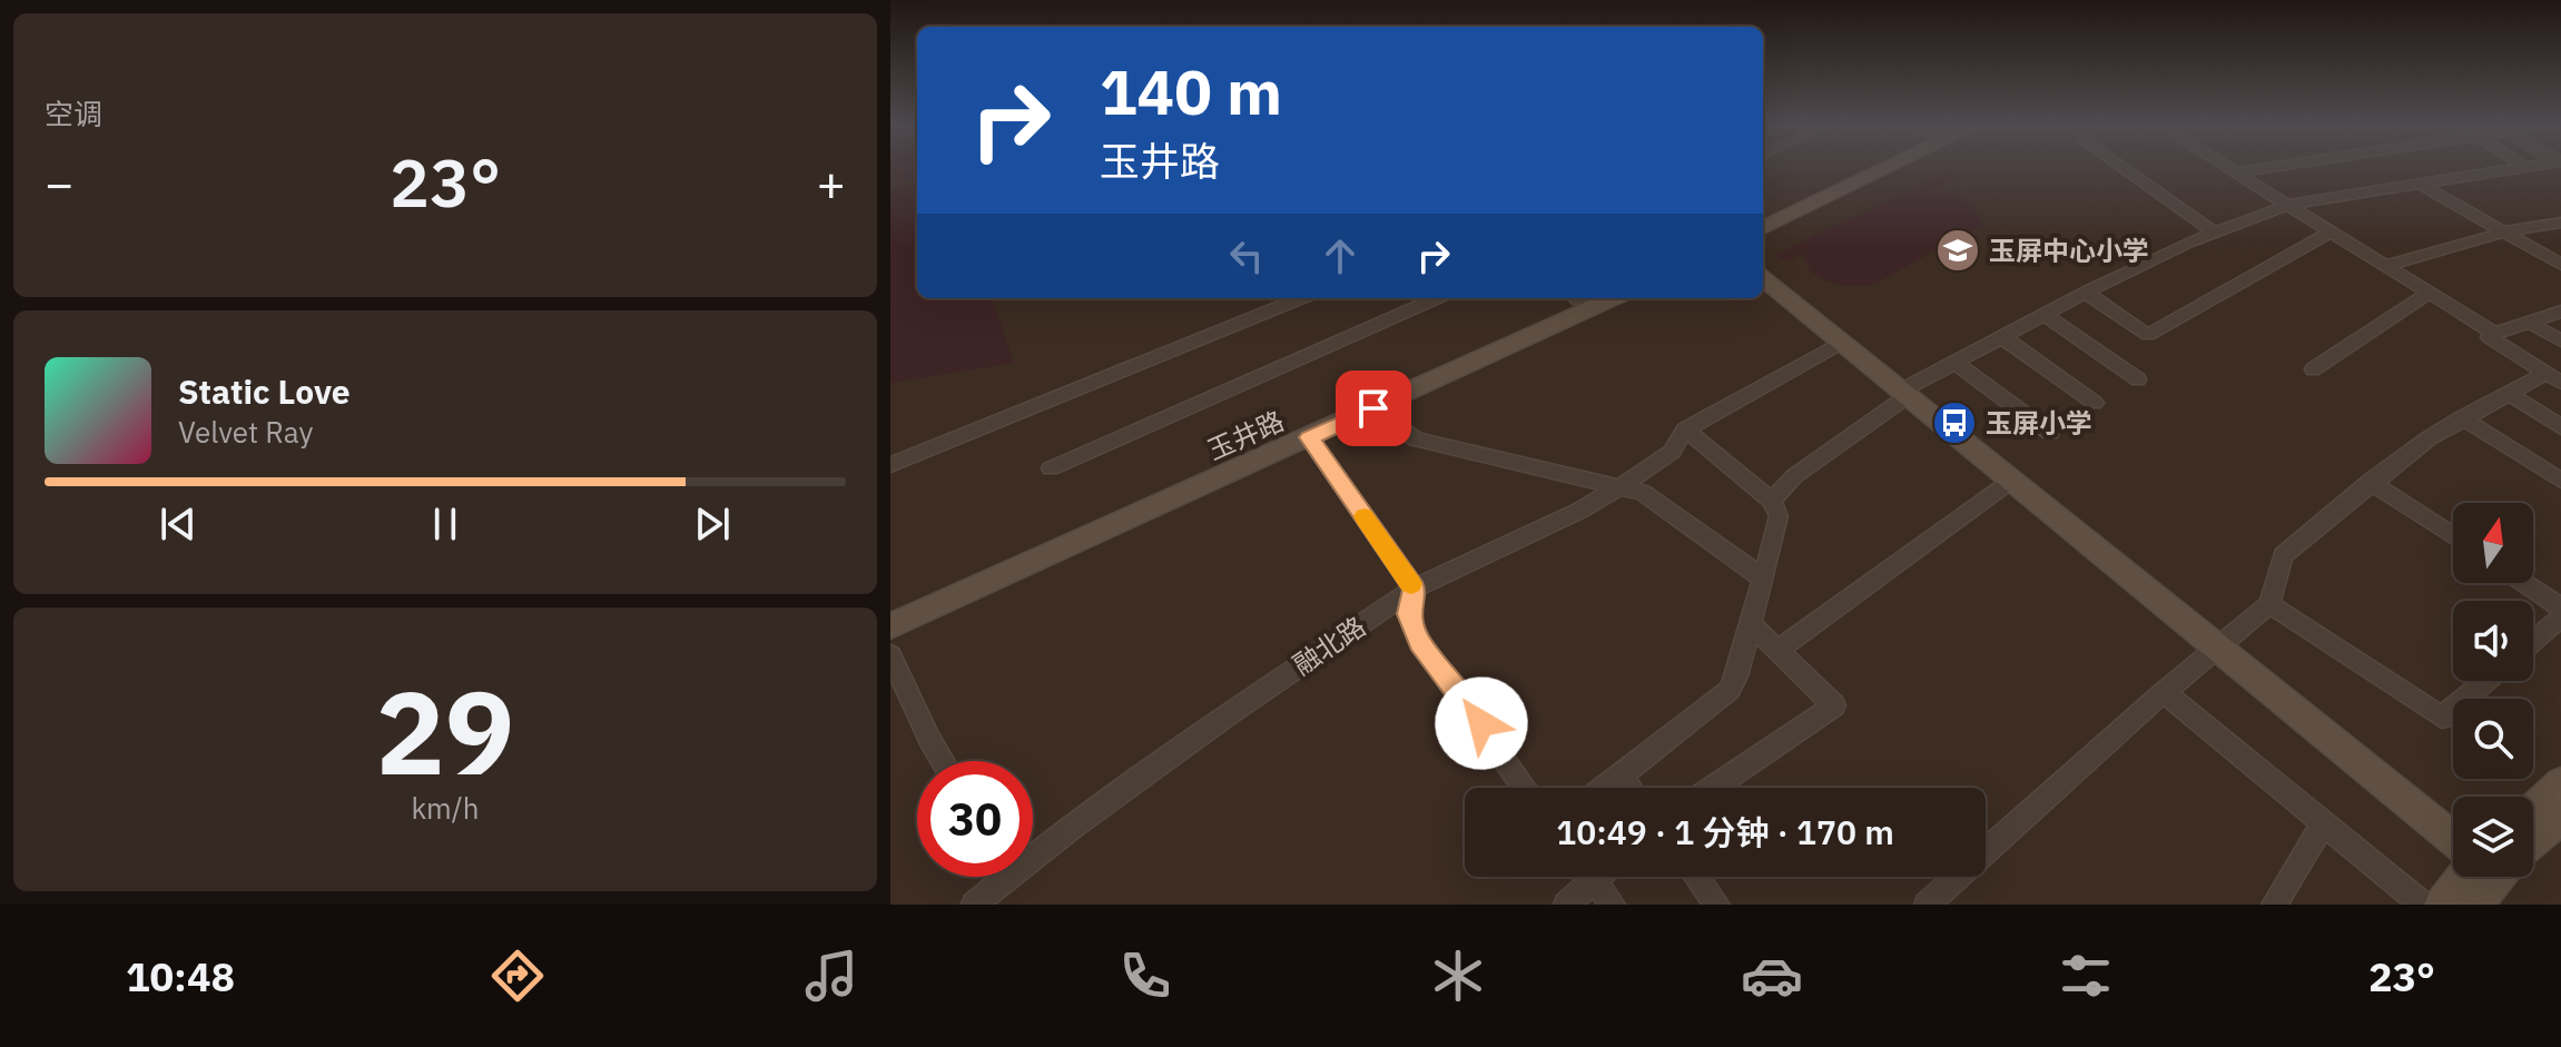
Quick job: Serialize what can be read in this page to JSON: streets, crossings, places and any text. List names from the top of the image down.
{
  "streets": {
    "street": ["玉井路", "融北路"]
  },
  "places": {
    "school or university": ["玉屏中心小学"],
    "bus stop": ["玉屏小学"]
  },
  "north": "top",
  "page": {
    "tile": [
      "空调",
      ["29", "km/h"]
    ],
    "turn": ["140 m", "玉井路"],
    "heat": ["−", "23°", "+"],
    "song": ["Static Love", "Velvet Ray"],
    "limit": "30",
    "trip": "10:49 · 1 分钟 · 170 m",
    "tabs": ["10:48", "23°"]
  }
}
